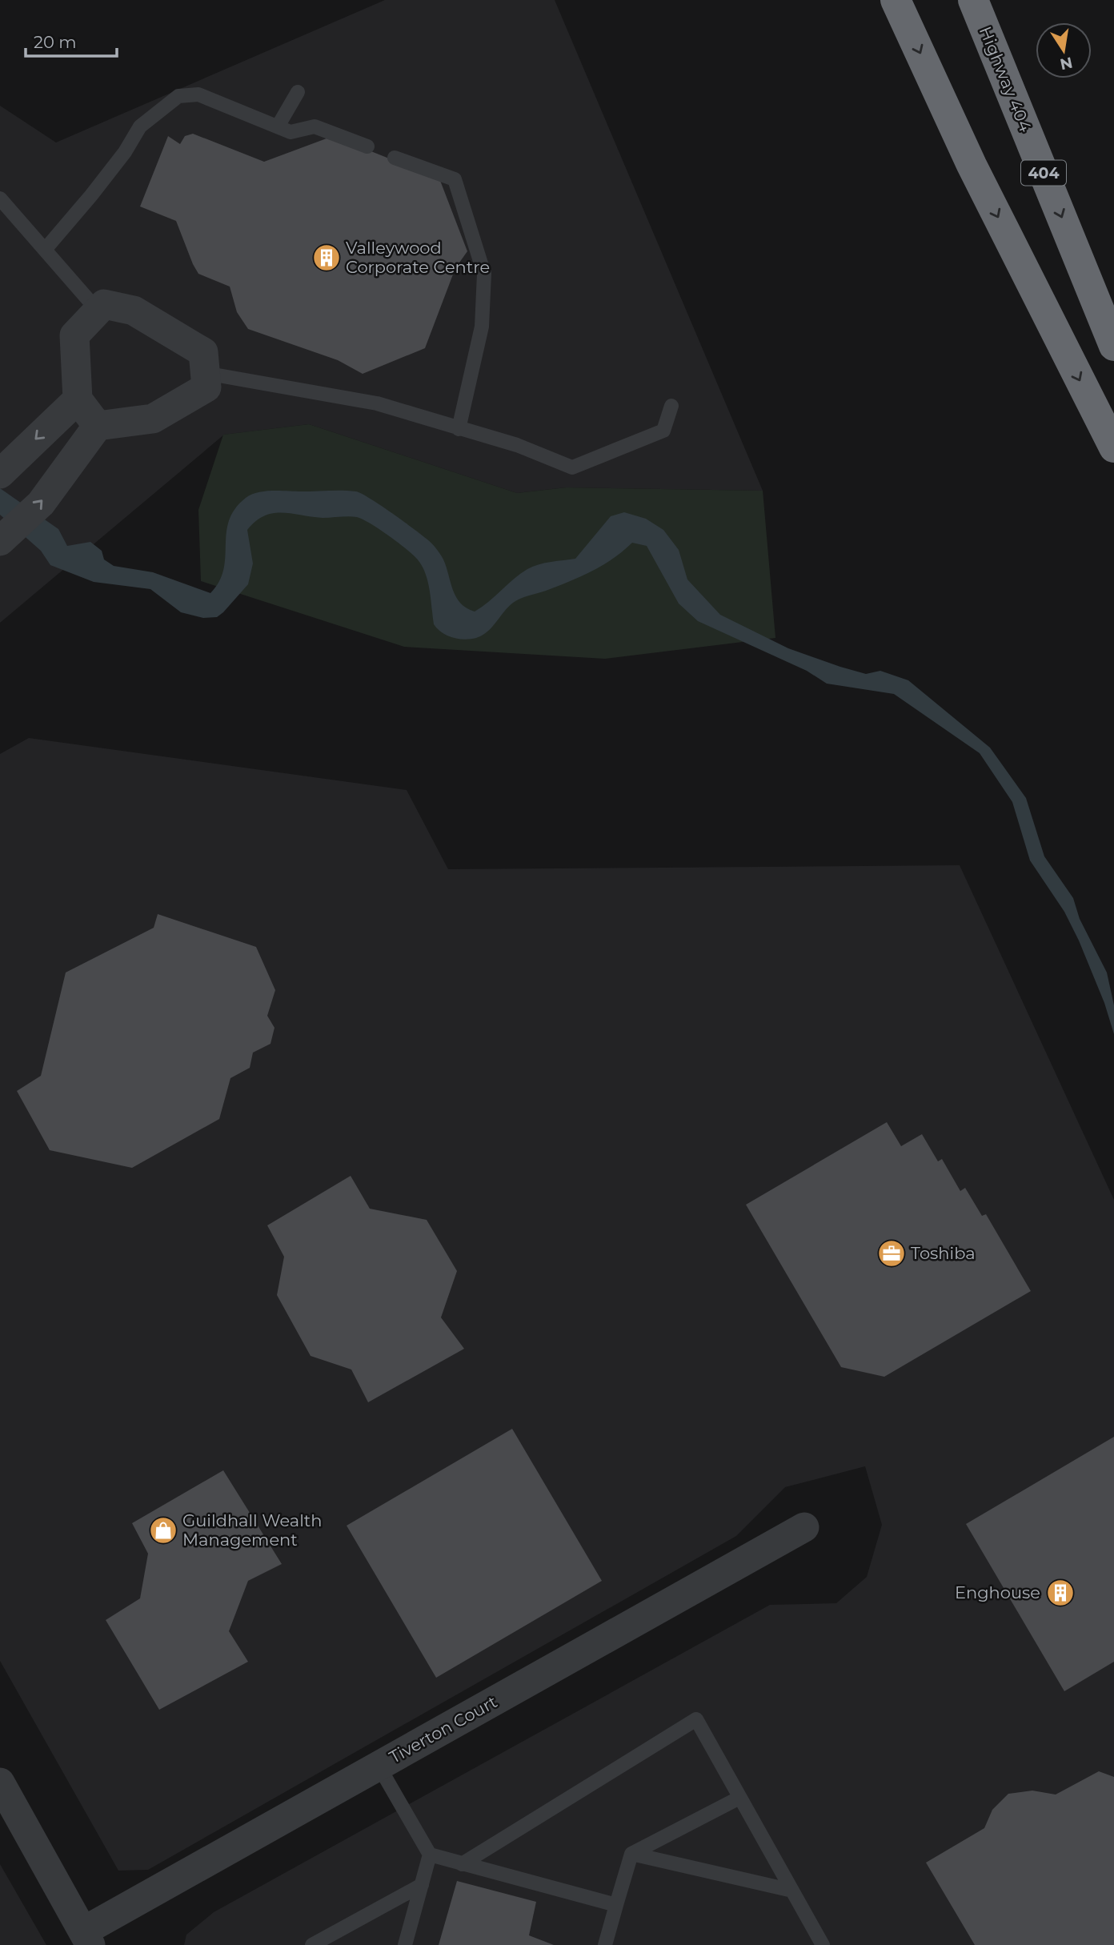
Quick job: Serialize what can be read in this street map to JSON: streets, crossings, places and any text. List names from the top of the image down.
{
  "streets": {
    "highway": ["Highway 404", "404"],
    "street": ["Tiverton Court"]
  },
  "places": {
    "building": ["Valleywood Corporate Centre", "Enghouse"],
    "office": ["Toshiba"],
    "shop": ["Guildhall Wealth Management"]
  },
  "scale_bar": "20 m",
  "north": "bottom"
}
